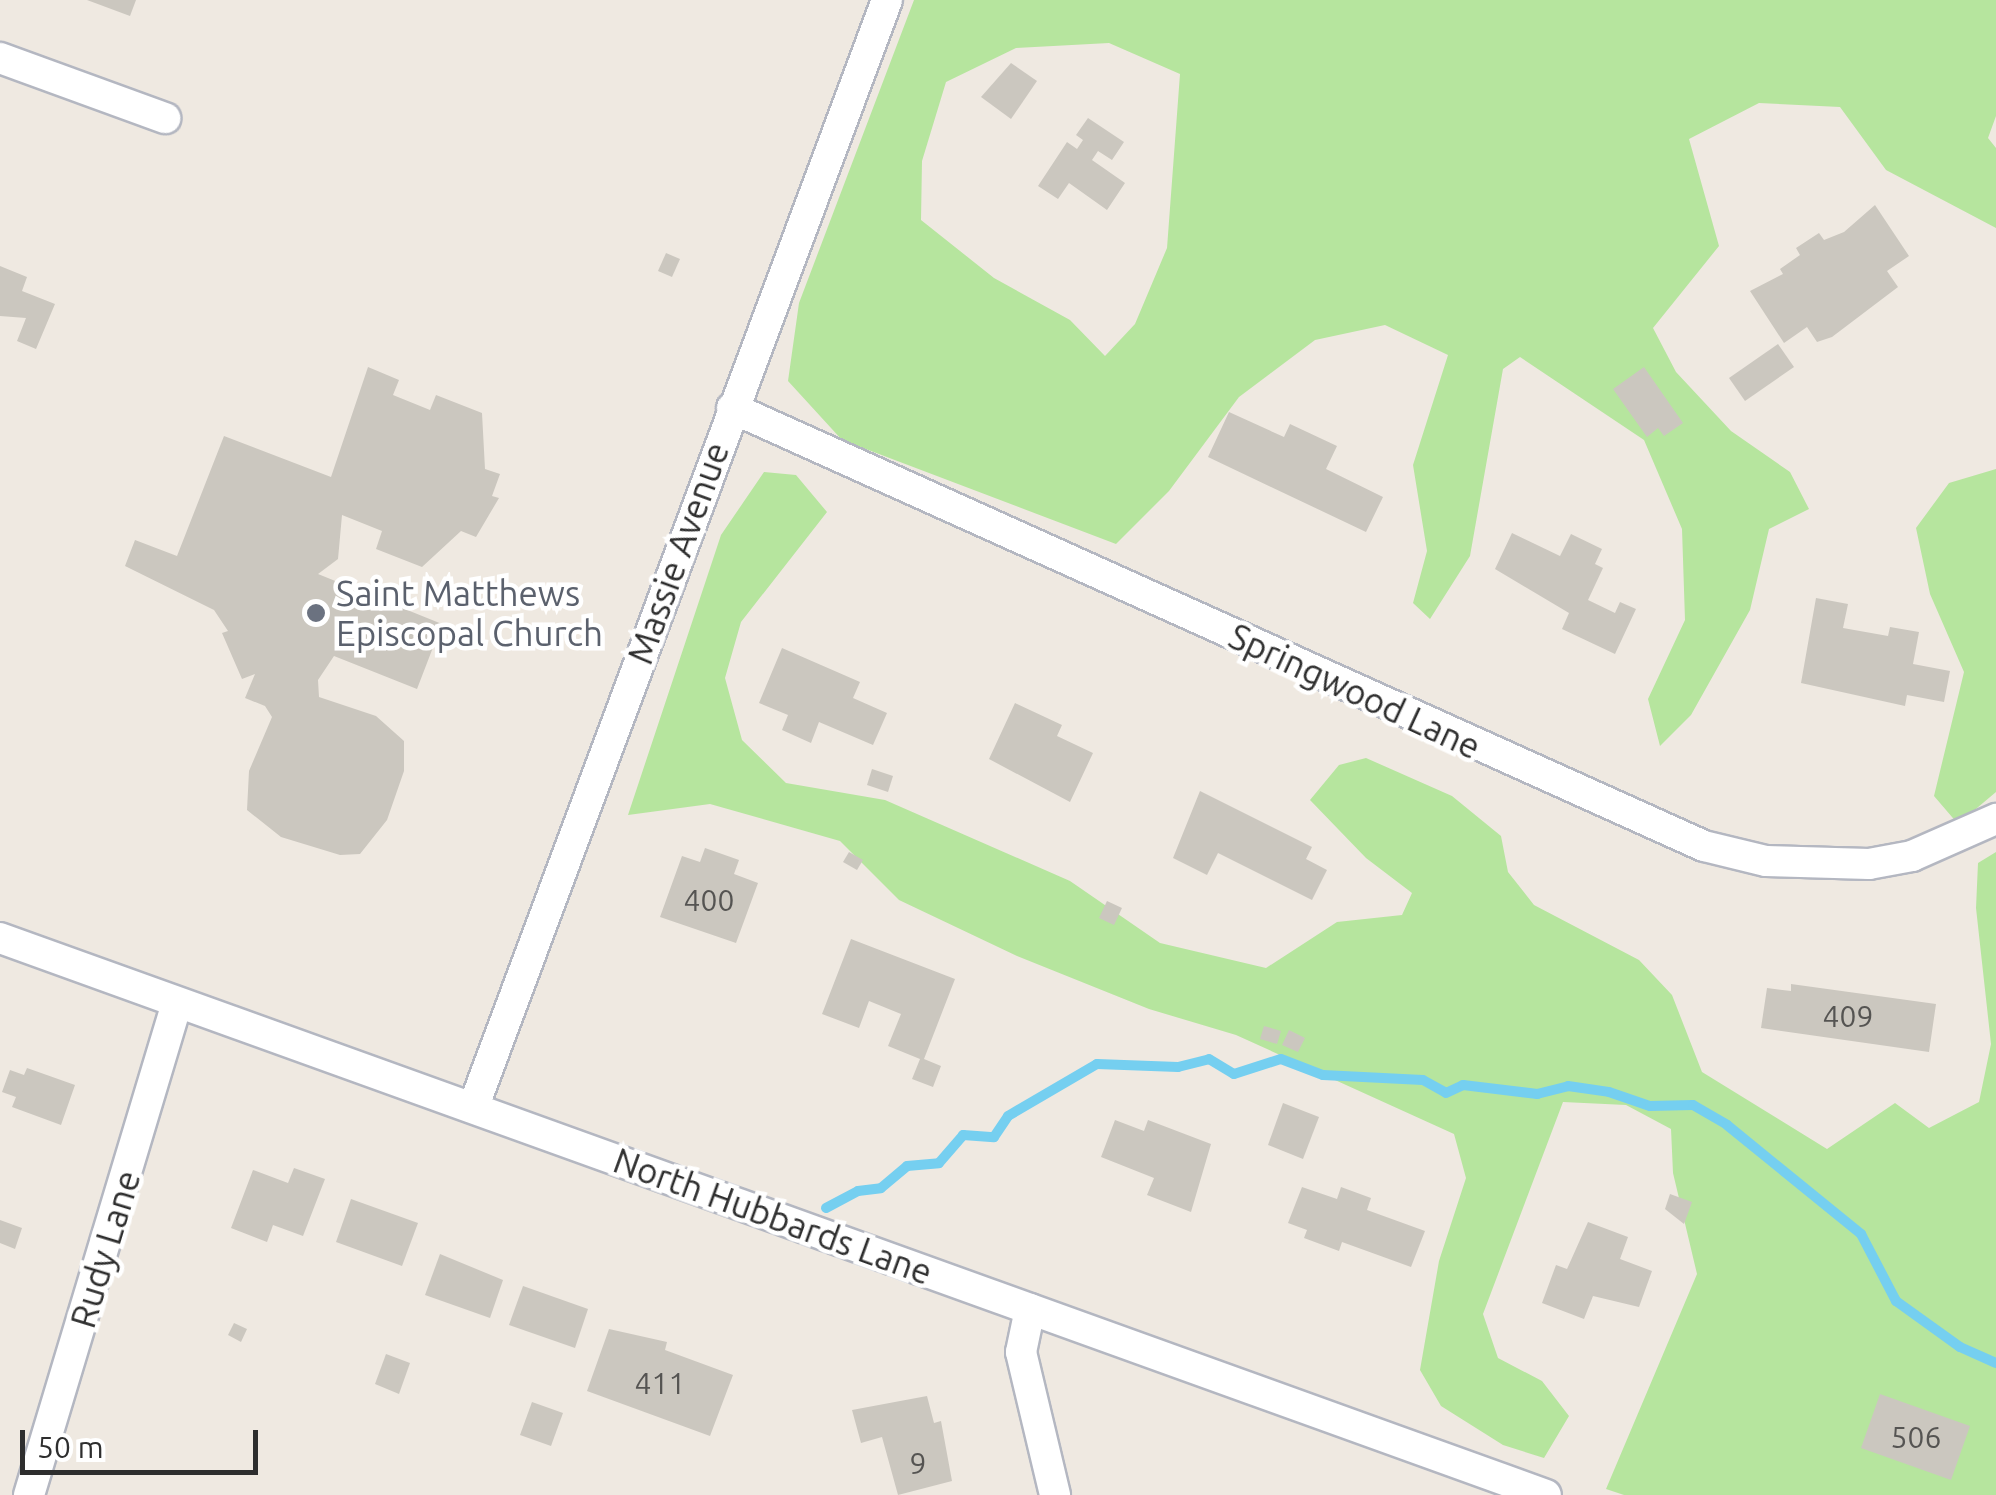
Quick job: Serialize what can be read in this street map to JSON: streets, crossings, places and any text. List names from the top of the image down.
{
  "streets": {
    "street": [
      "Massie Avenue",
      "Springwood Lane",
      "North Hubbards Lane",
      "Rudy Lane"
    ]
  },
  "crossings": [
    ["Massie Avenue", "Springwood Lane"],
    ["Massie Avenue", "North Hubbards Lane"],
    ["North Hubbards Lane", "Rudy Lane"]
  ],
  "places": ["Saint Matthews Episcopal Church"],
  "house_numbers": [
    "400",
    "409",
    "411",
    "506",
    "9"
  ],
  "scale_bar": "50 m"
}
